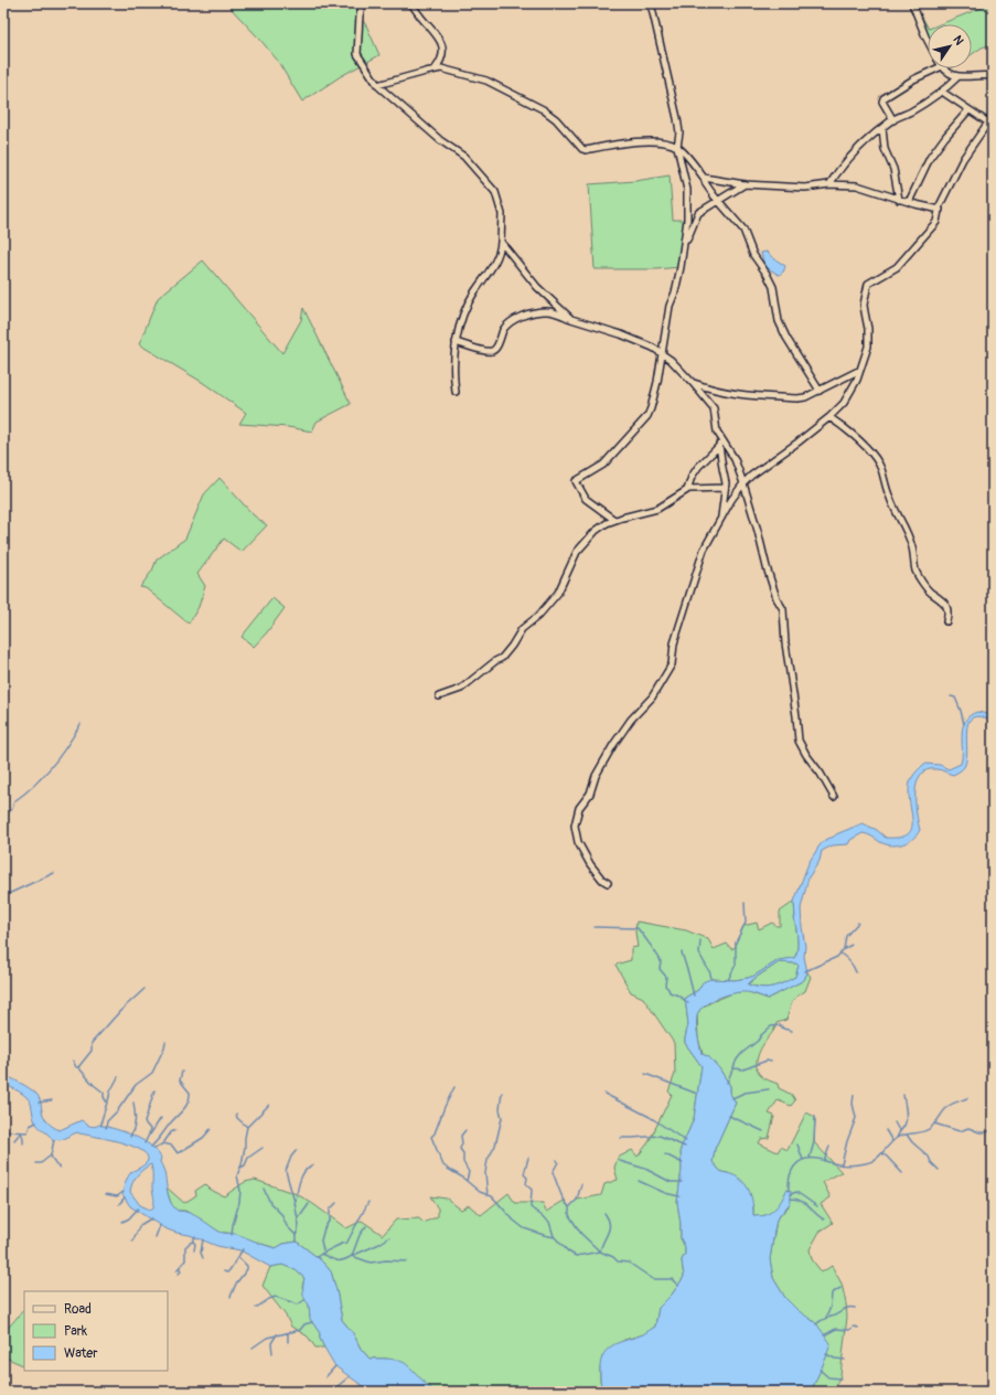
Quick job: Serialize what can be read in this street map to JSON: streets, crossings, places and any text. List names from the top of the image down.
{
  "legend": ["Road", "Park", "Water"],
  "north": "top right"
}
